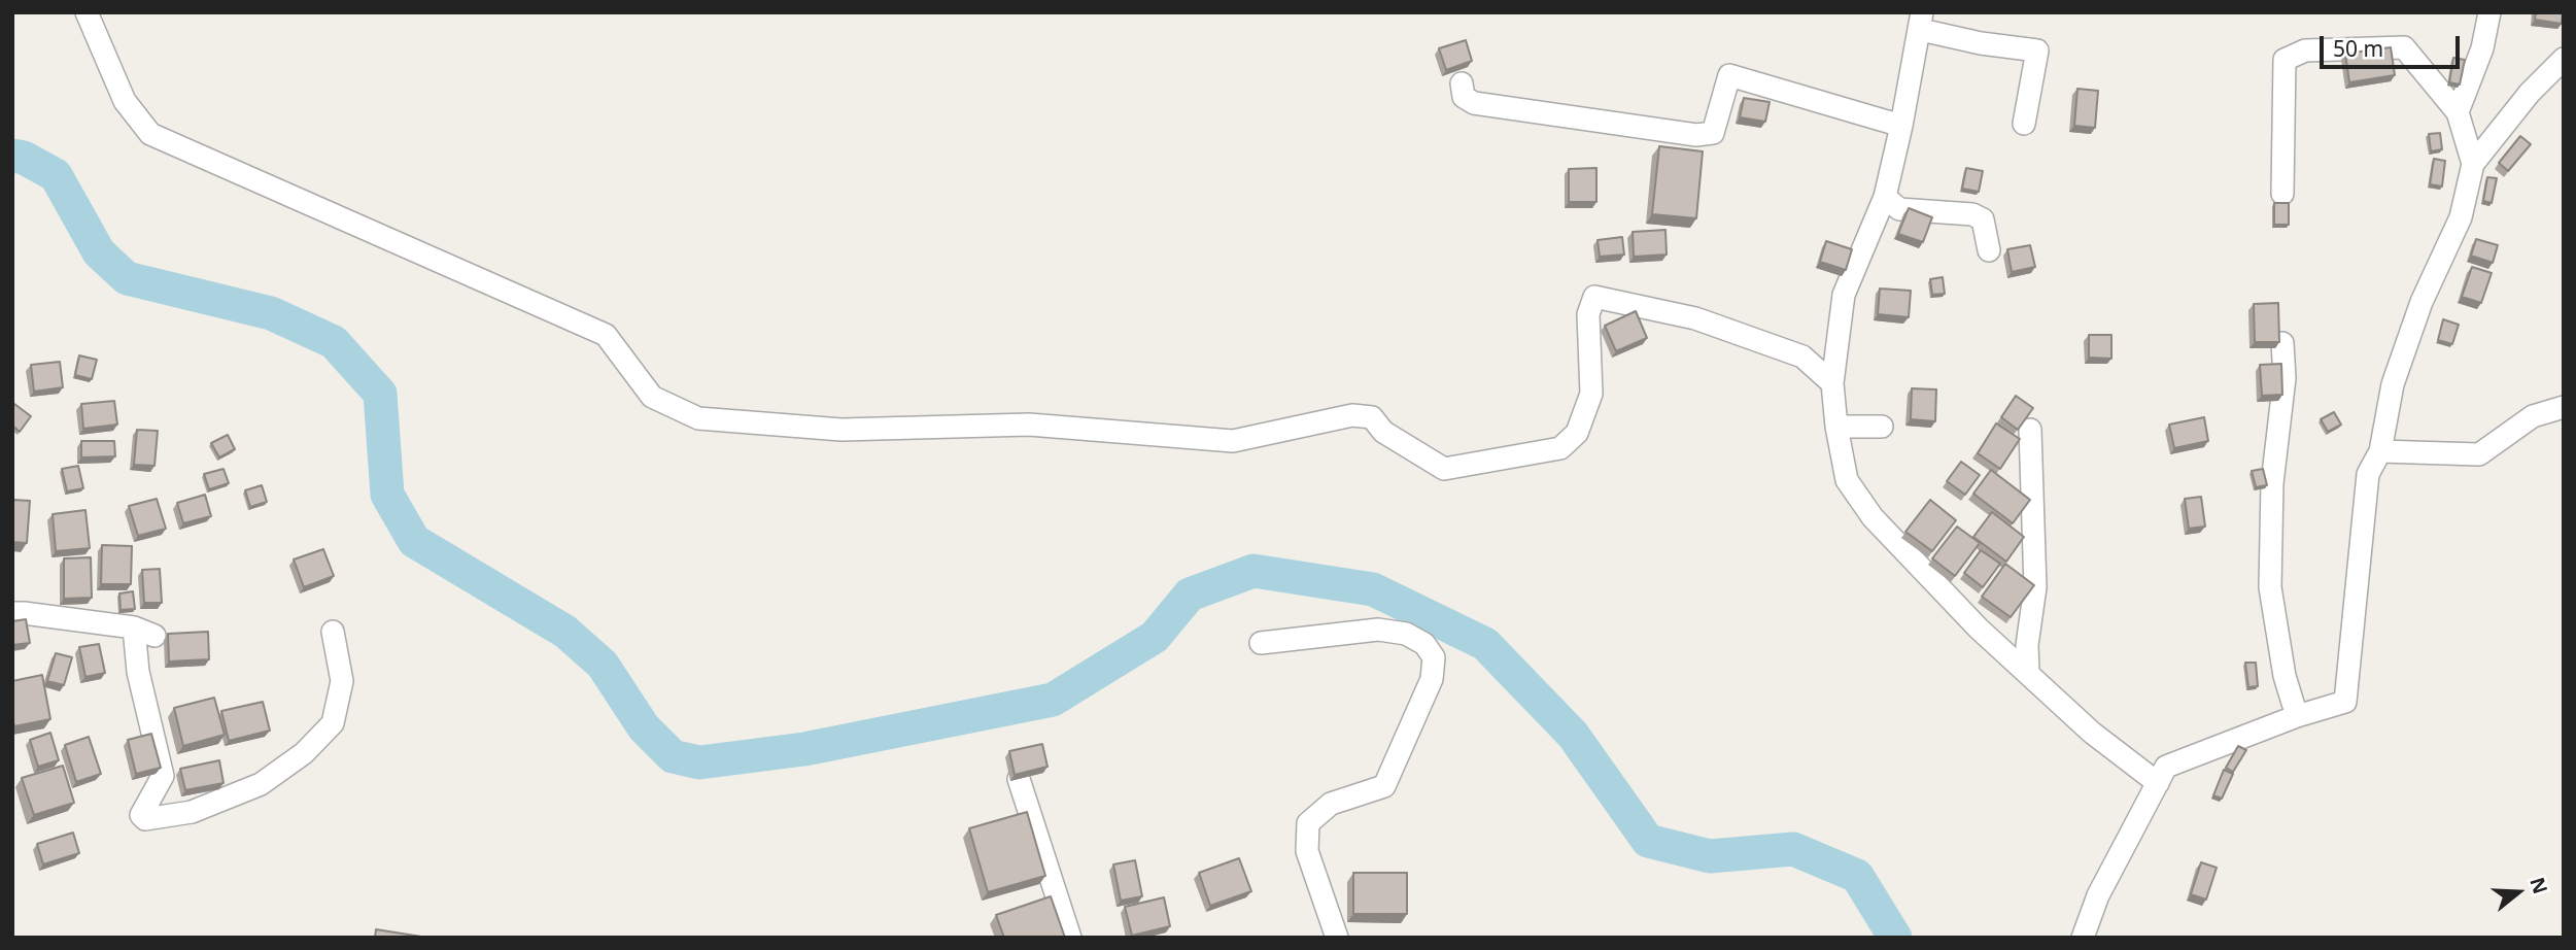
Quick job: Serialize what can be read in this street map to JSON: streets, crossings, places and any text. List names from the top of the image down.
{
  "scale_bar": "50 m",
  "north": "right"
}
